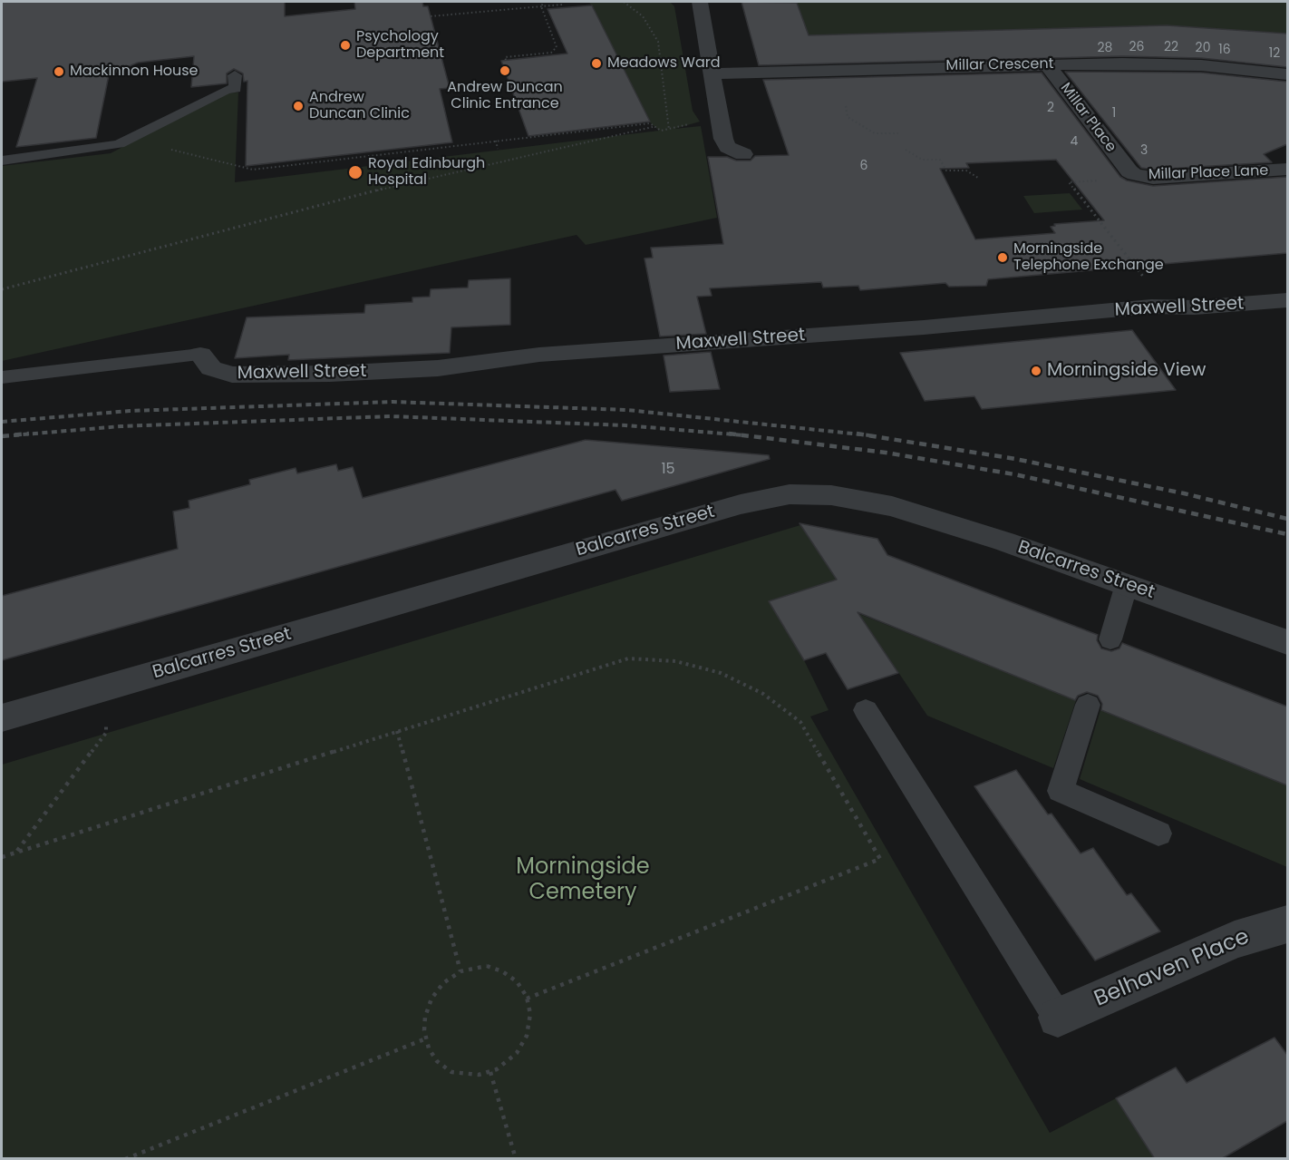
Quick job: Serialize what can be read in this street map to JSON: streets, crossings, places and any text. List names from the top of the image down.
{
  "streets": {
    "street": [
      "Millar Crescent",
      "Millar Place",
      "Millar Place Lane",
      "Maxwell Street",
      "Balcarres Street",
      "Belhaven Place"
    ]
  },
  "crossings": [
    ["Millar Crescent", "Millar Place"],
    ["Millar Place", "Millar Place Lane"]
  ],
  "parks": ["Morningside Cemetery"],
  "places": [
    "Psychology Department",
    "Meadows Ward",
    "Andrew Duncan Clinic Entrance",
    "Mackinnon House",
    "Andrew Duncan Clinic",
    "Royal Edinburgh Hospital",
    "Morningside Telephone Exchange",
    "Morningside View"
  ],
  "house_numbers": [
    "26",
    "22",
    "28",
    "20",
    "16",
    "12",
    "2",
    "1",
    "4",
    "3",
    "6",
    "15"
  ]
}
